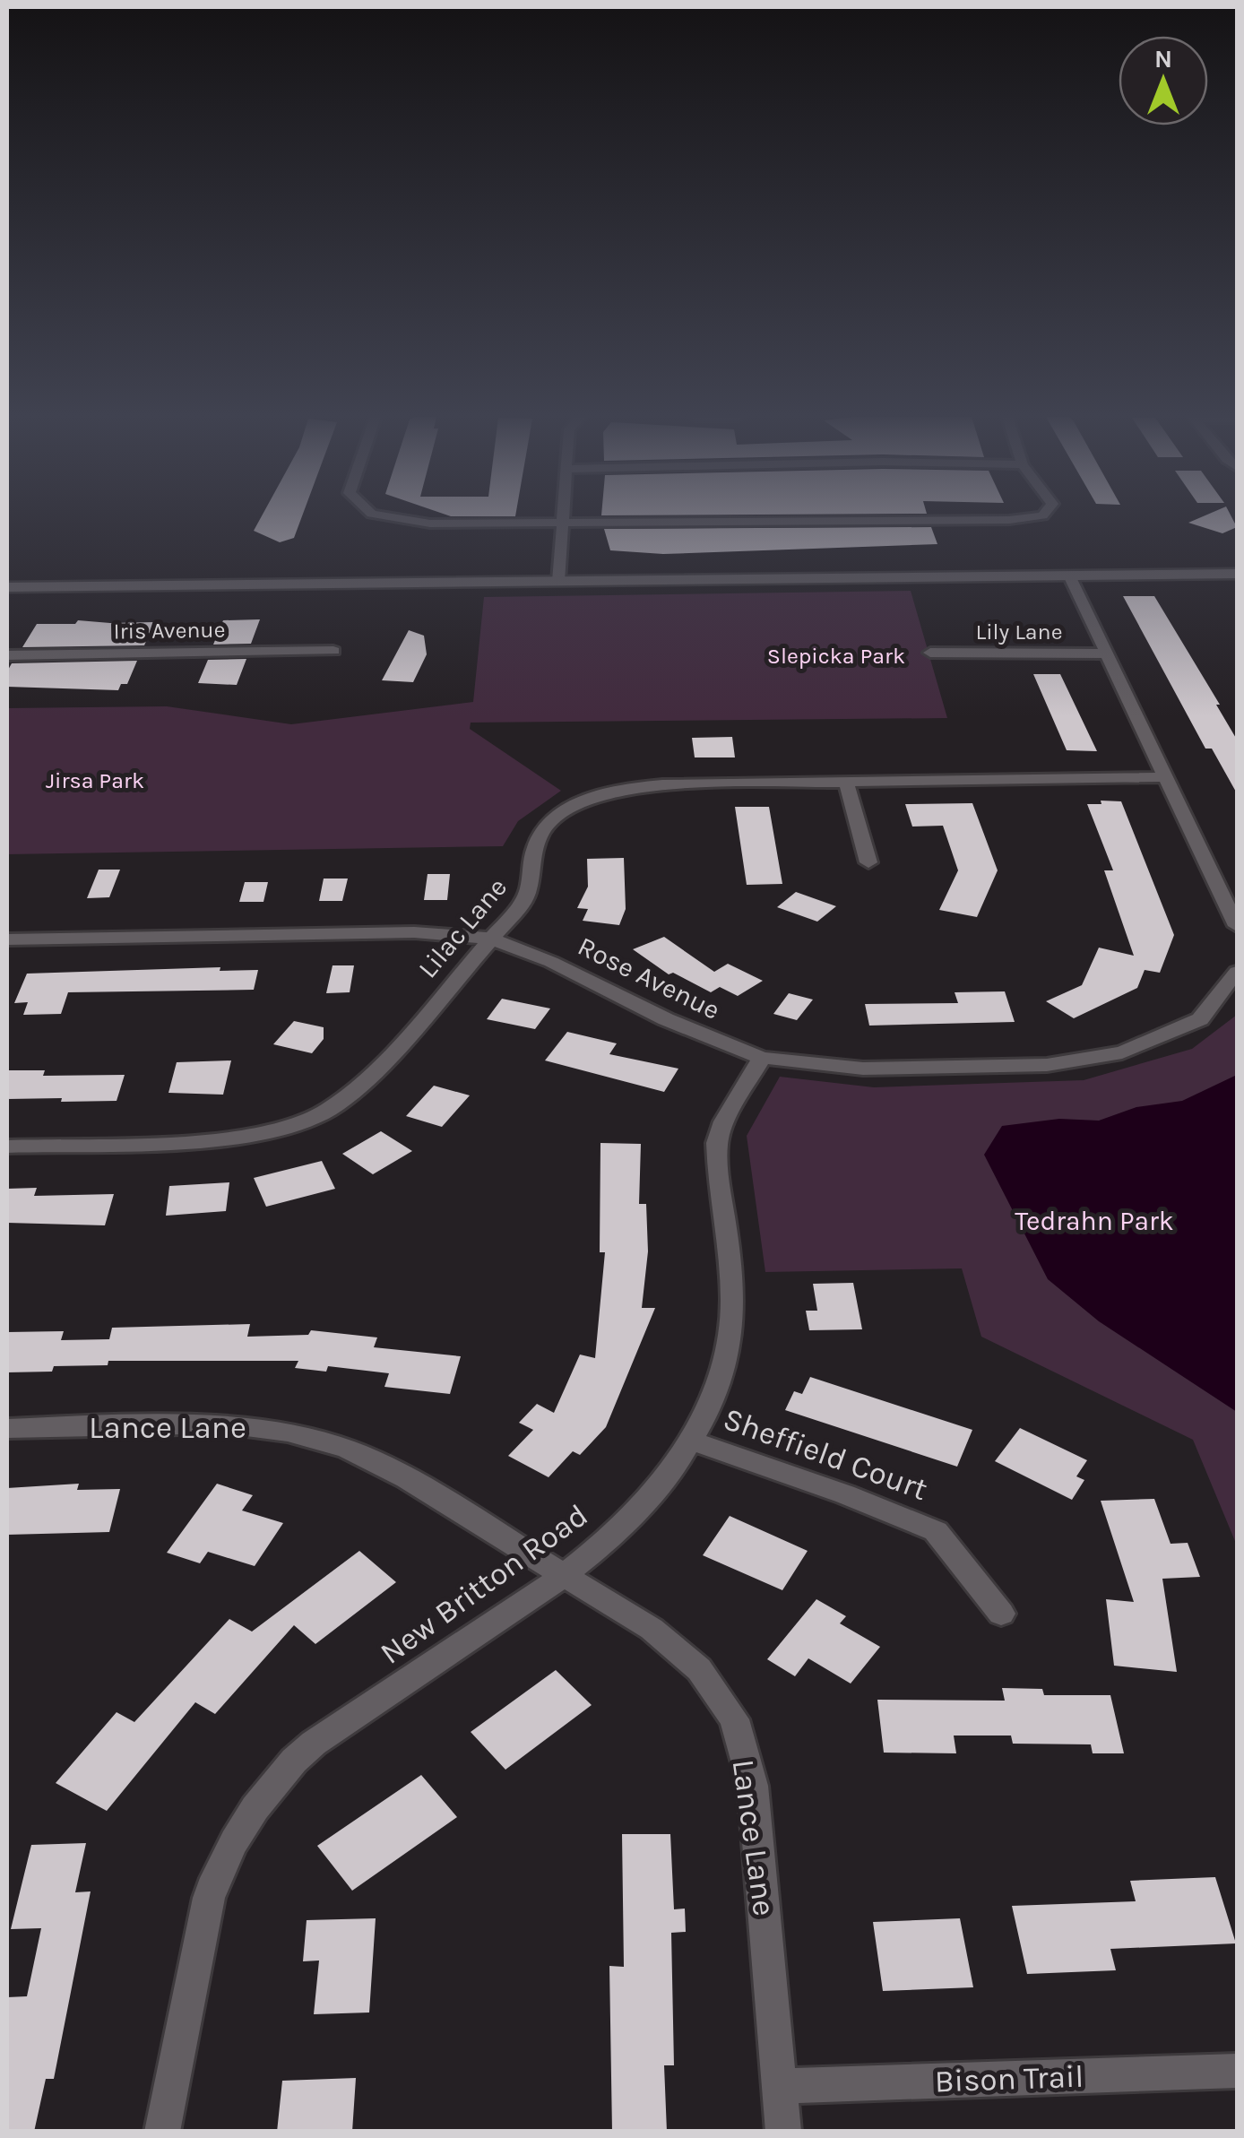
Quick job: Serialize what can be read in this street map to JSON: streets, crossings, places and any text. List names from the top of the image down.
{
  "streets": {
    "street": [
      "Iris Avenue",
      "Lily Lane",
      "Lilac Lane",
      "Rose Avenue",
      "Lance Lane",
      "Sheffield Court",
      "New Britton Road",
      "Bison Trail"
    ]
  },
  "crossings": [
    ["Lilac Lane", "Rose Avenue"],
    ["Rose Avenue", "New Britton Road"],
    ["Lance Lane", "New Britton Road"],
    ["Lance Lane", "Bison Trail"],
    ["Sheffield Court", "New Britton Road"]
  ],
  "parks": ["Slepicka Park", "Jirsa Park", "Tedrahn Park"],
  "north": "top"
}
